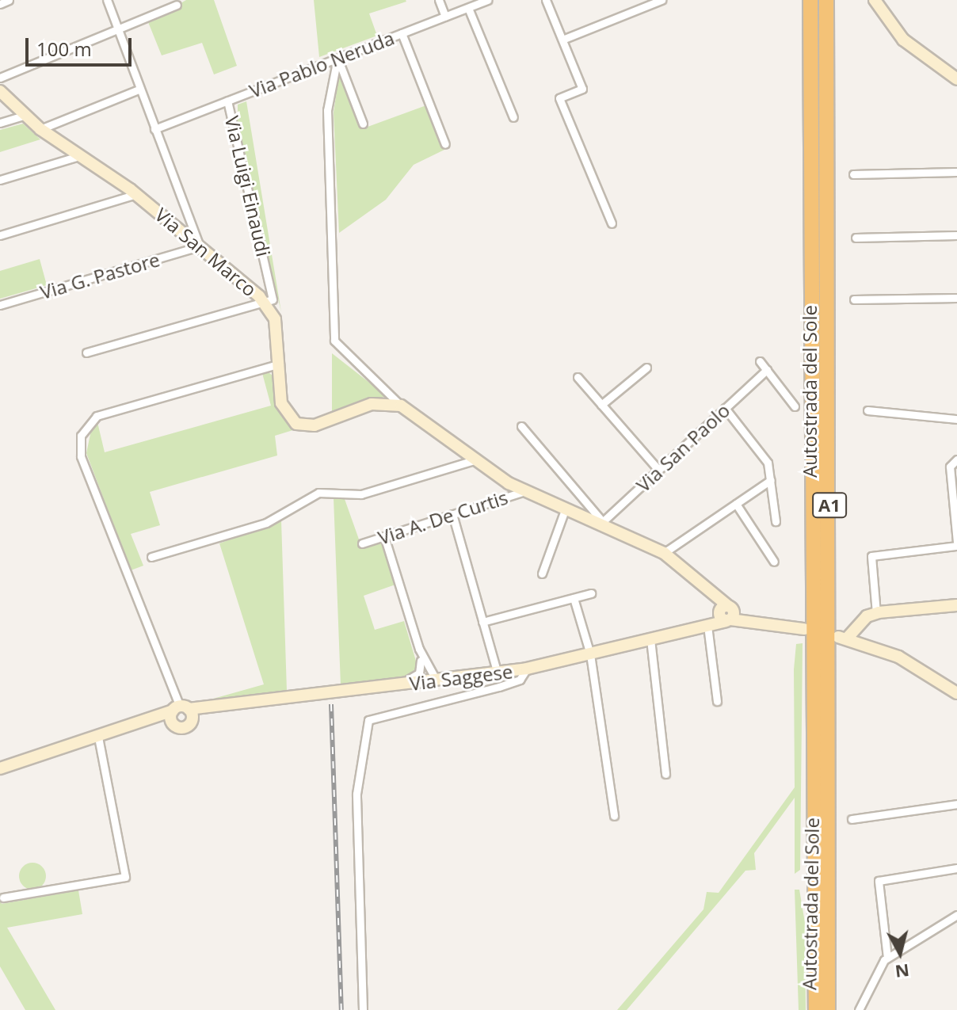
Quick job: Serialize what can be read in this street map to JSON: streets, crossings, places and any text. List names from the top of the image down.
{
  "streets": {
    "highway": ["Autostrada del Sole", "A1"],
    "main road": ["Via San Marco", "Via Saggese"],
    "street": [
      "Via Pablo Neruda",
      "Via Luigi Einaudi",
      "Via G. Pastore",
      "Via San Paolo",
      "Via A. De Curtis"
    ]
  },
  "crossings": [
    ["Via Pablo Neruda", "Via Luigi Einaudi"],
    ["Via Luigi Einaudi", "Via San Marco"],
    ["Via San Marco", "Via G. Pastore"]
  ],
  "scale_bar": "100 m",
  "north": "bottom"
}
